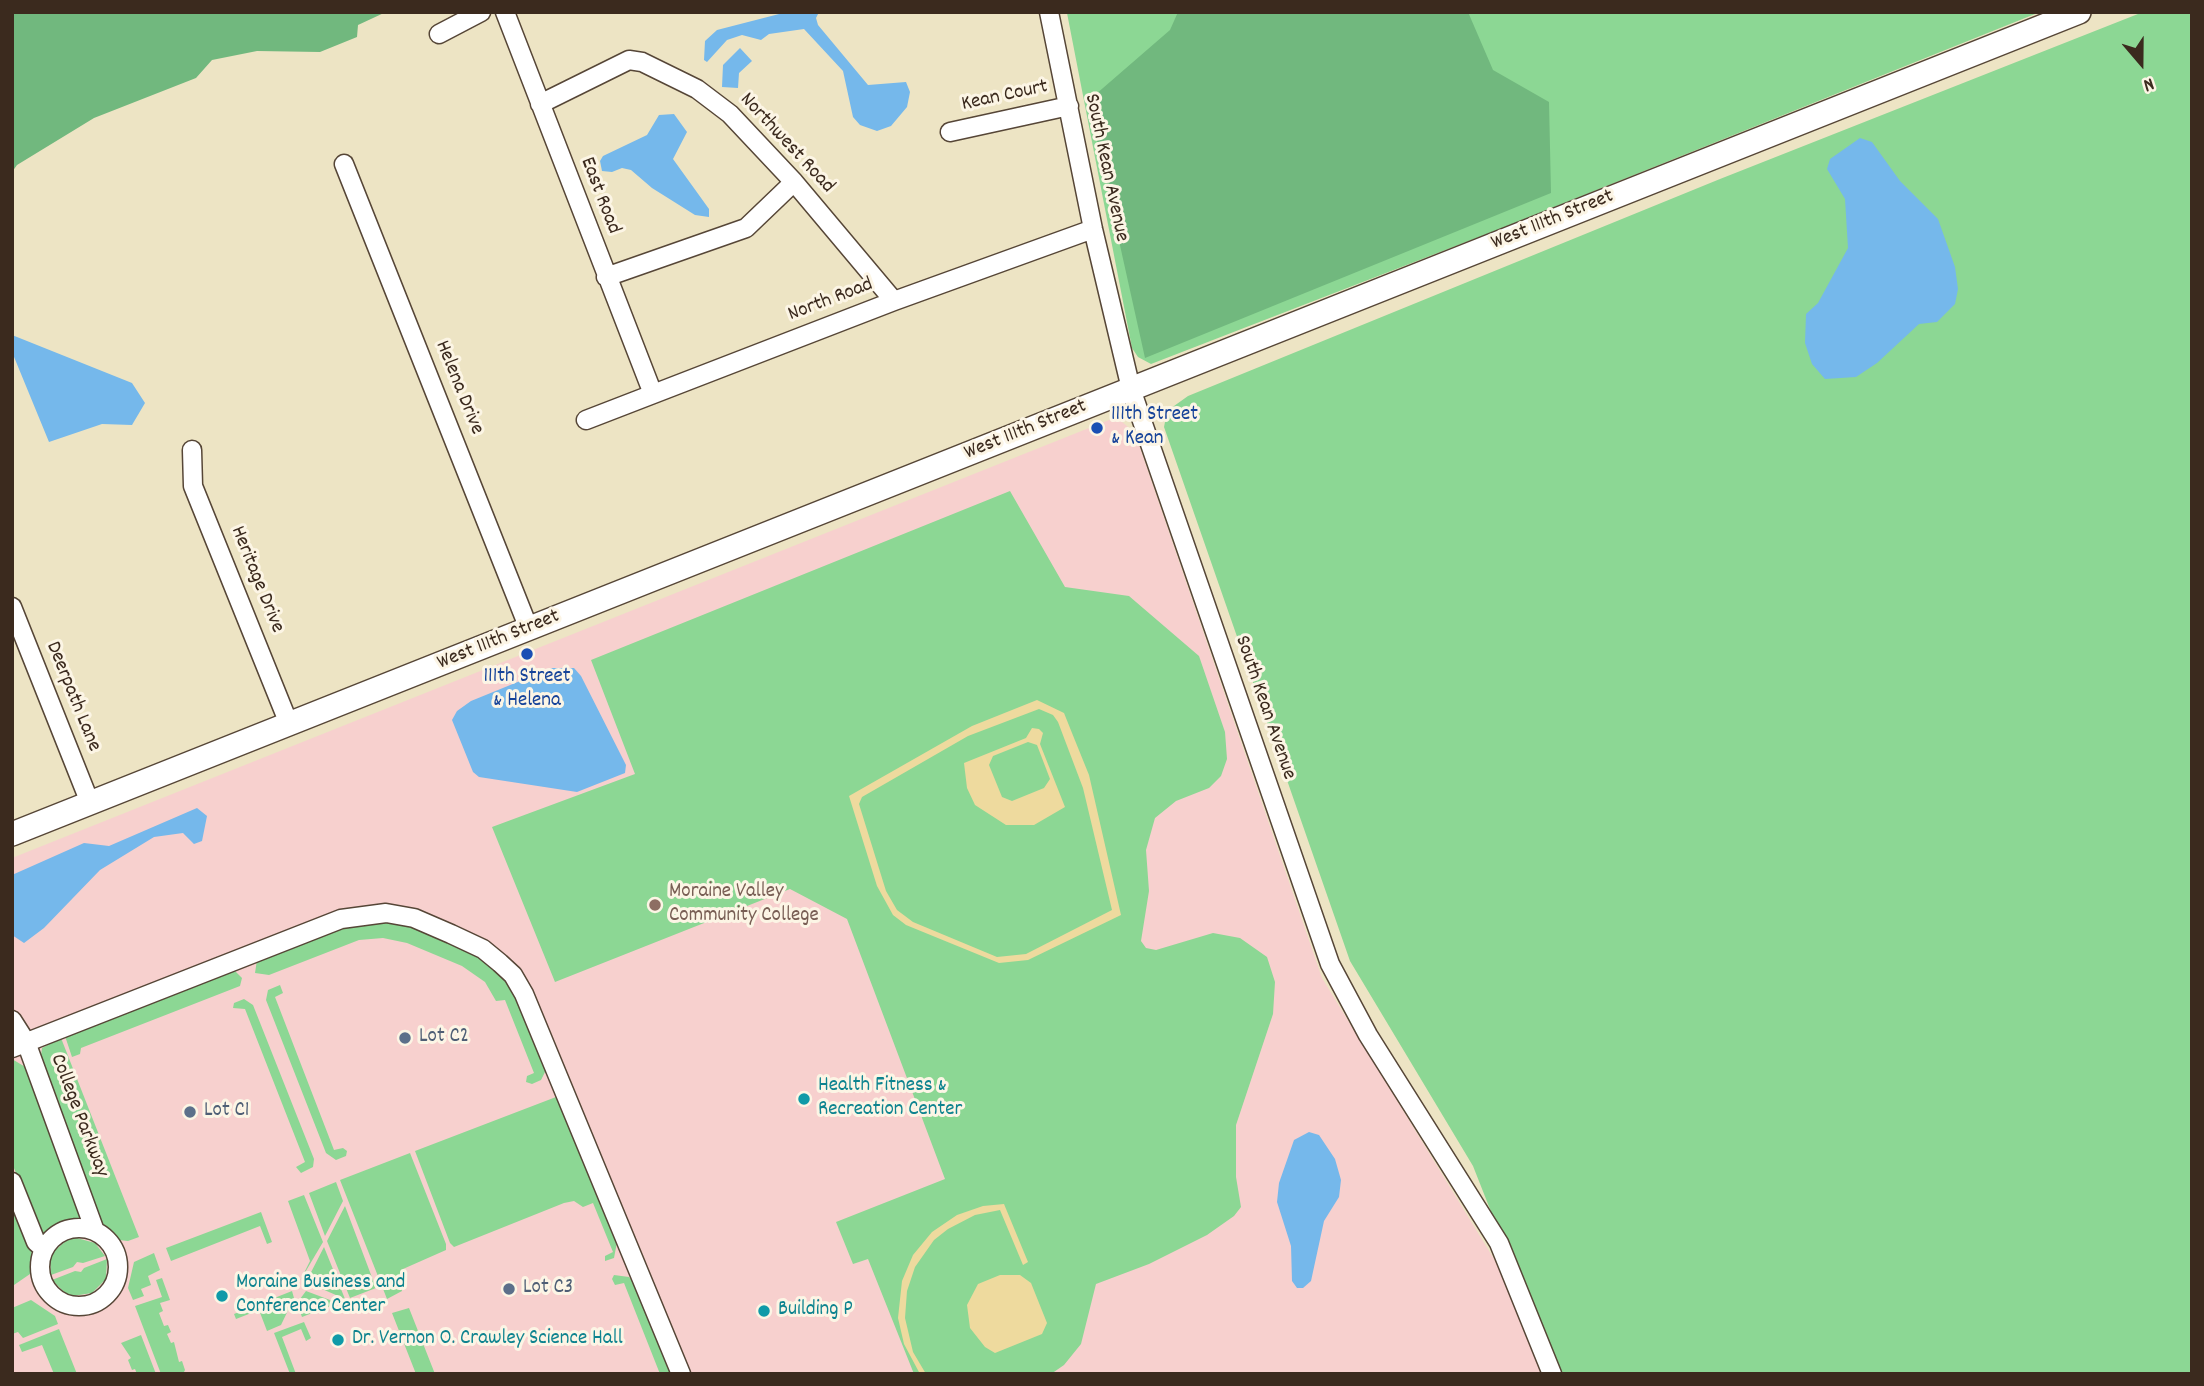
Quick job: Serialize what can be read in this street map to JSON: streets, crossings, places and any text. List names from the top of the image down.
{
  "streets": {
    "main road": ["West 111th Street"],
    "street": [
      "Kean Court",
      "Northwest Road",
      "South Kean Avenue",
      "East Road",
      "North Road",
      "Helena Drive",
      "Heritage Drive",
      "Deerpath Lane",
      "College Parkway"
    ]
  },
  "crossings": [
    ["Kean Court", "South Kean Avenue"],
    ["Northwest Road", "East Road"],
    ["Northwest Road", "North Road"],
    ["South Kean Avenue", "West 111th Street"],
    ["South Kean Avenue", "North Road"],
    ["East Road", "North Road"],
    ["West 111th Street", "Helena Drive"],
    ["West 111th Street", "Heritage Drive"],
    ["West 111th Street", "Deerpath Lane"]
  ],
  "places": [
    "111th Street & Kean",
    "111th Street & Helena",
    "Moraine Valley Community College",
    "Lot C2",
    "Health Fitness & Recreation Center",
    "Lot C1",
    "Lot C3",
    "Moraine Business and Conference Center",
    "Building P",
    "Dr. Vernon O. Crawley Science Hall"
  ],
  "north": "bottom"
}
